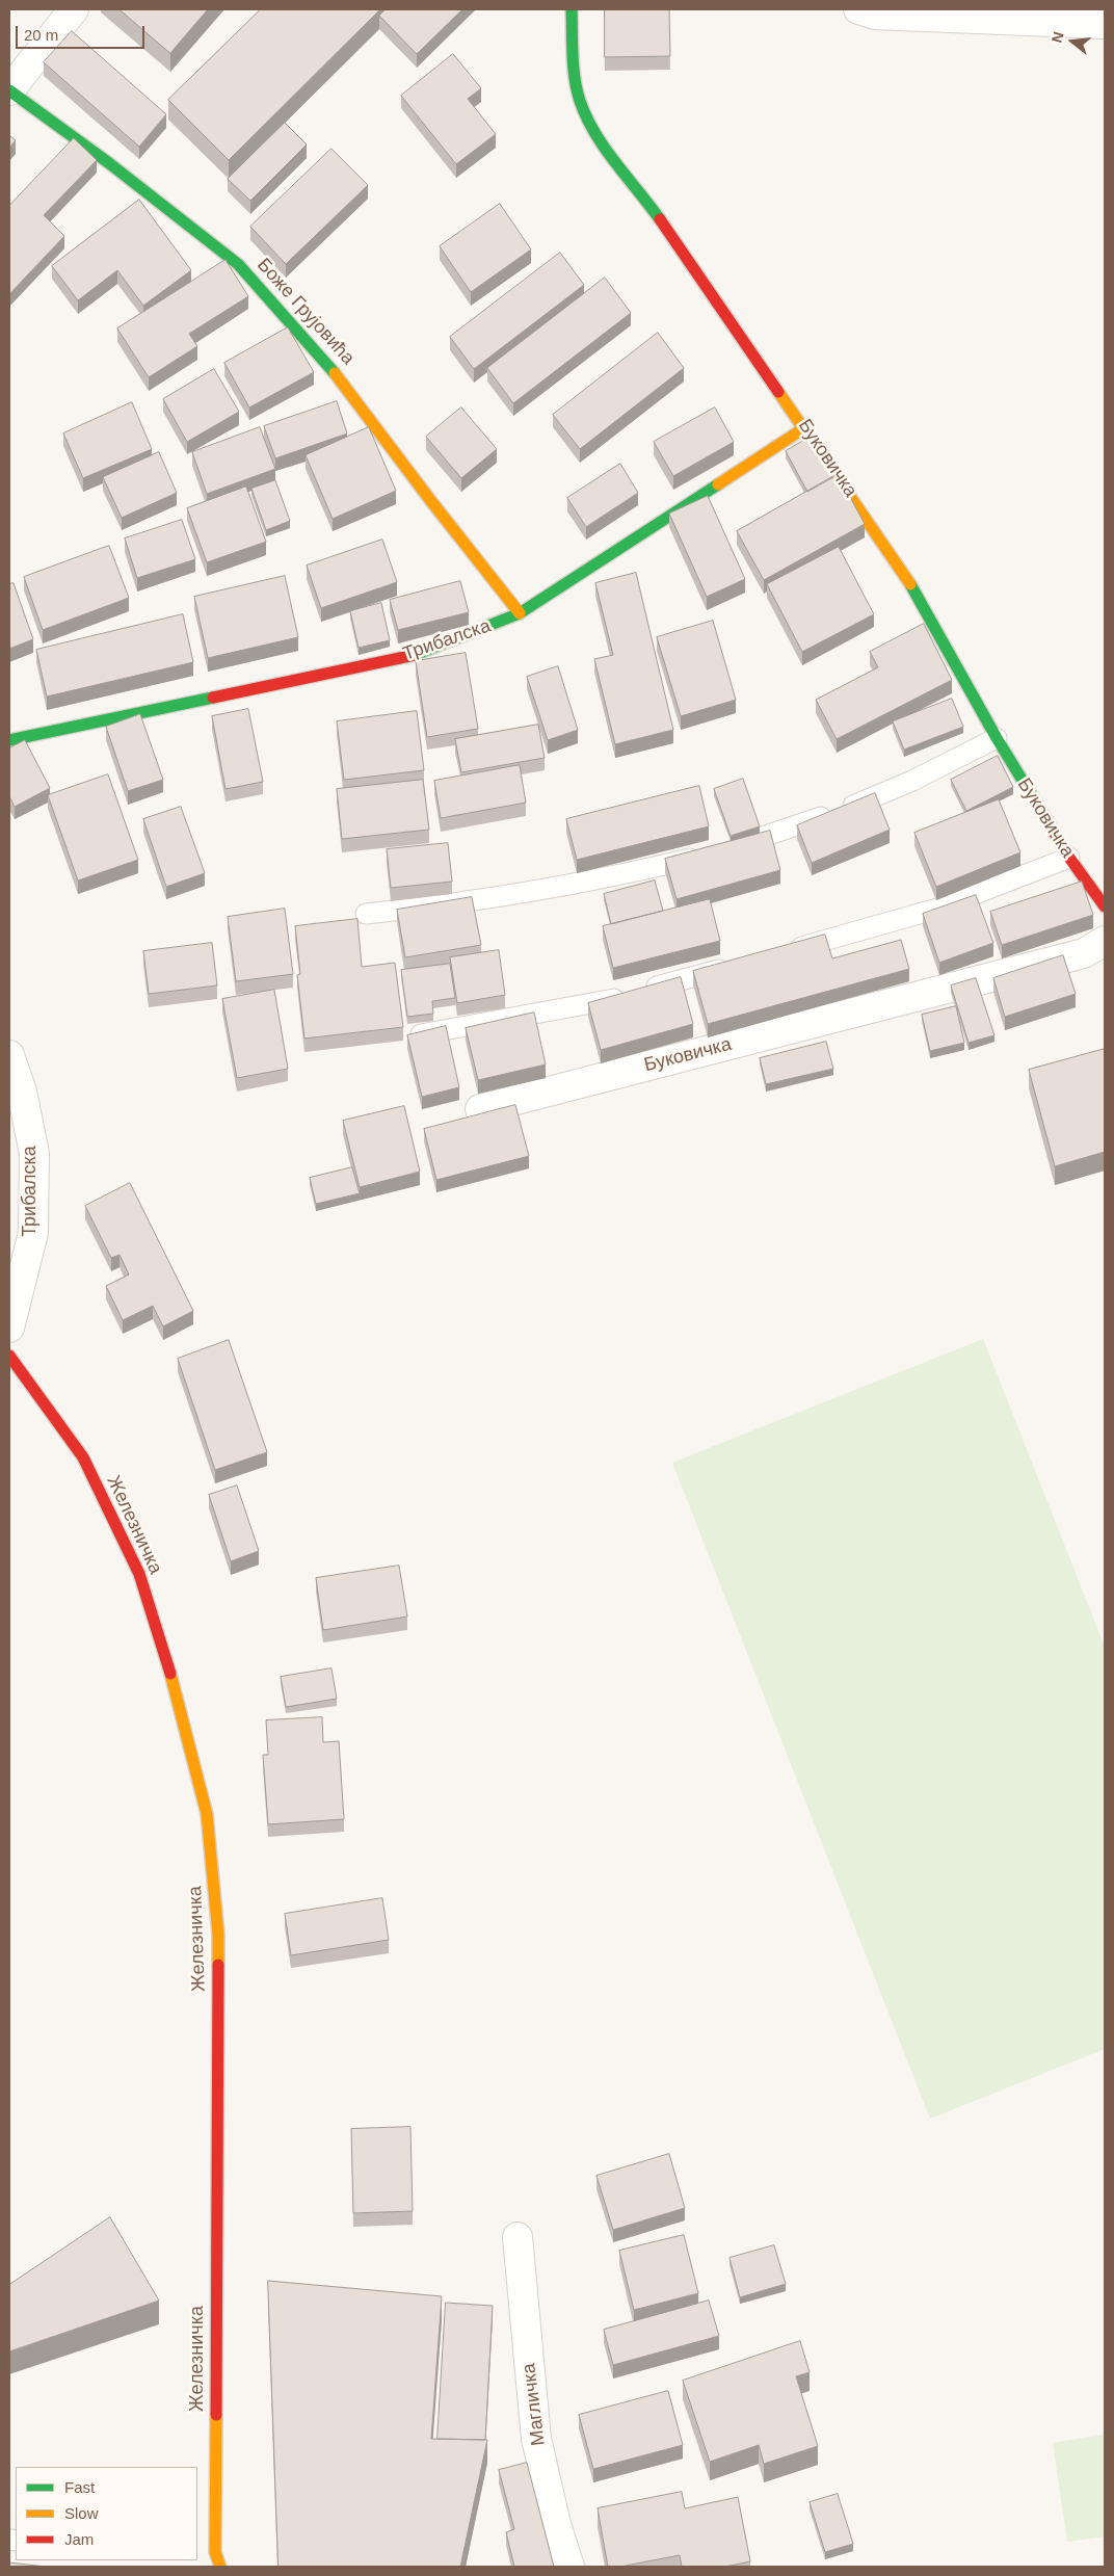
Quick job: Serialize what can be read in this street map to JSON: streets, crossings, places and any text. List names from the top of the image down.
{
  "streets": {
    "street": [
      "Боже Грујовића",
      "Буковичка",
      "Трибалска",
      "Железничка",
      "Магличка"
    ]
  },
  "crossings": [
    ["Боже Грујовића", "Трибалска"],
    ["Буковичка", "Трибалска"]
  ],
  "legend": ["Fast", "Slow", "Jam"],
  "scale_bar": "20 m",
  "north": "left"
}
